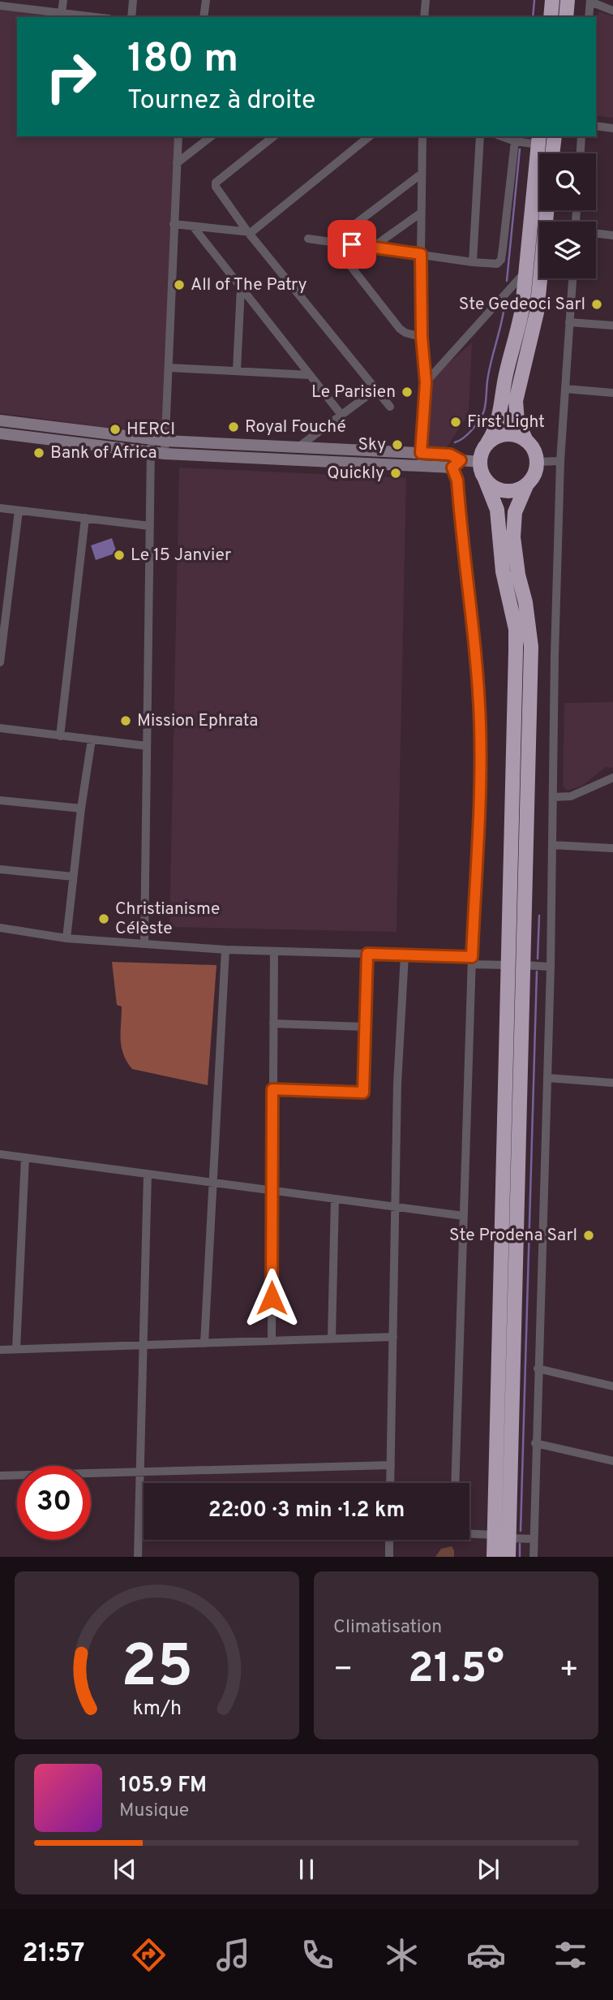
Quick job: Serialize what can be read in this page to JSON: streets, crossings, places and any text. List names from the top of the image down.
{
  "places": [
    "All of The Patry",
    "Ste Gedeoci Sarl",
    "Le Parisien",
    "First Light",
    "Royal Fouché",
    "HERCI",
    "Sky",
    "Bank of Africa",
    "Quickly",
    "Le 15 Janvier",
    "Mission Ephrata",
    "Christianisme Célèste",
    "Ste Prodena Sarl"
  ],
  "page": {
    "turn": ["180 m", "Tournez à droite"],
    "limit": "30",
    "trip": "22:00 · 3 min · 1.2 km",
    "tile": "Climatisation",
    "heat": ["−", "21.5°", "+"],
    "song": ["105.9 FM", "Musique"],
    "tabs": "21:57",
    "gauge": ["25", "km/h"]
  }
}
